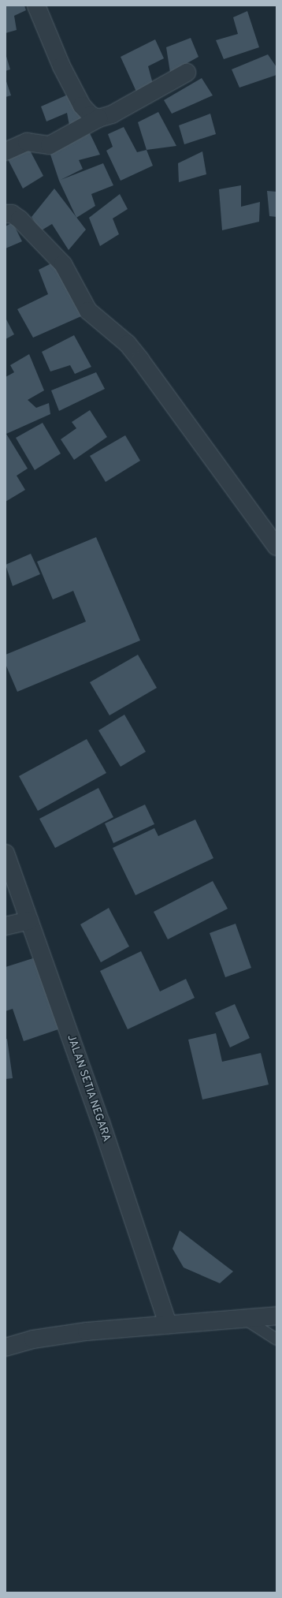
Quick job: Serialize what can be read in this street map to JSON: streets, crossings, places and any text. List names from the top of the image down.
{
  "streets": {
    "street": ["JALAN SETIA NEGARA"]
  }
}
